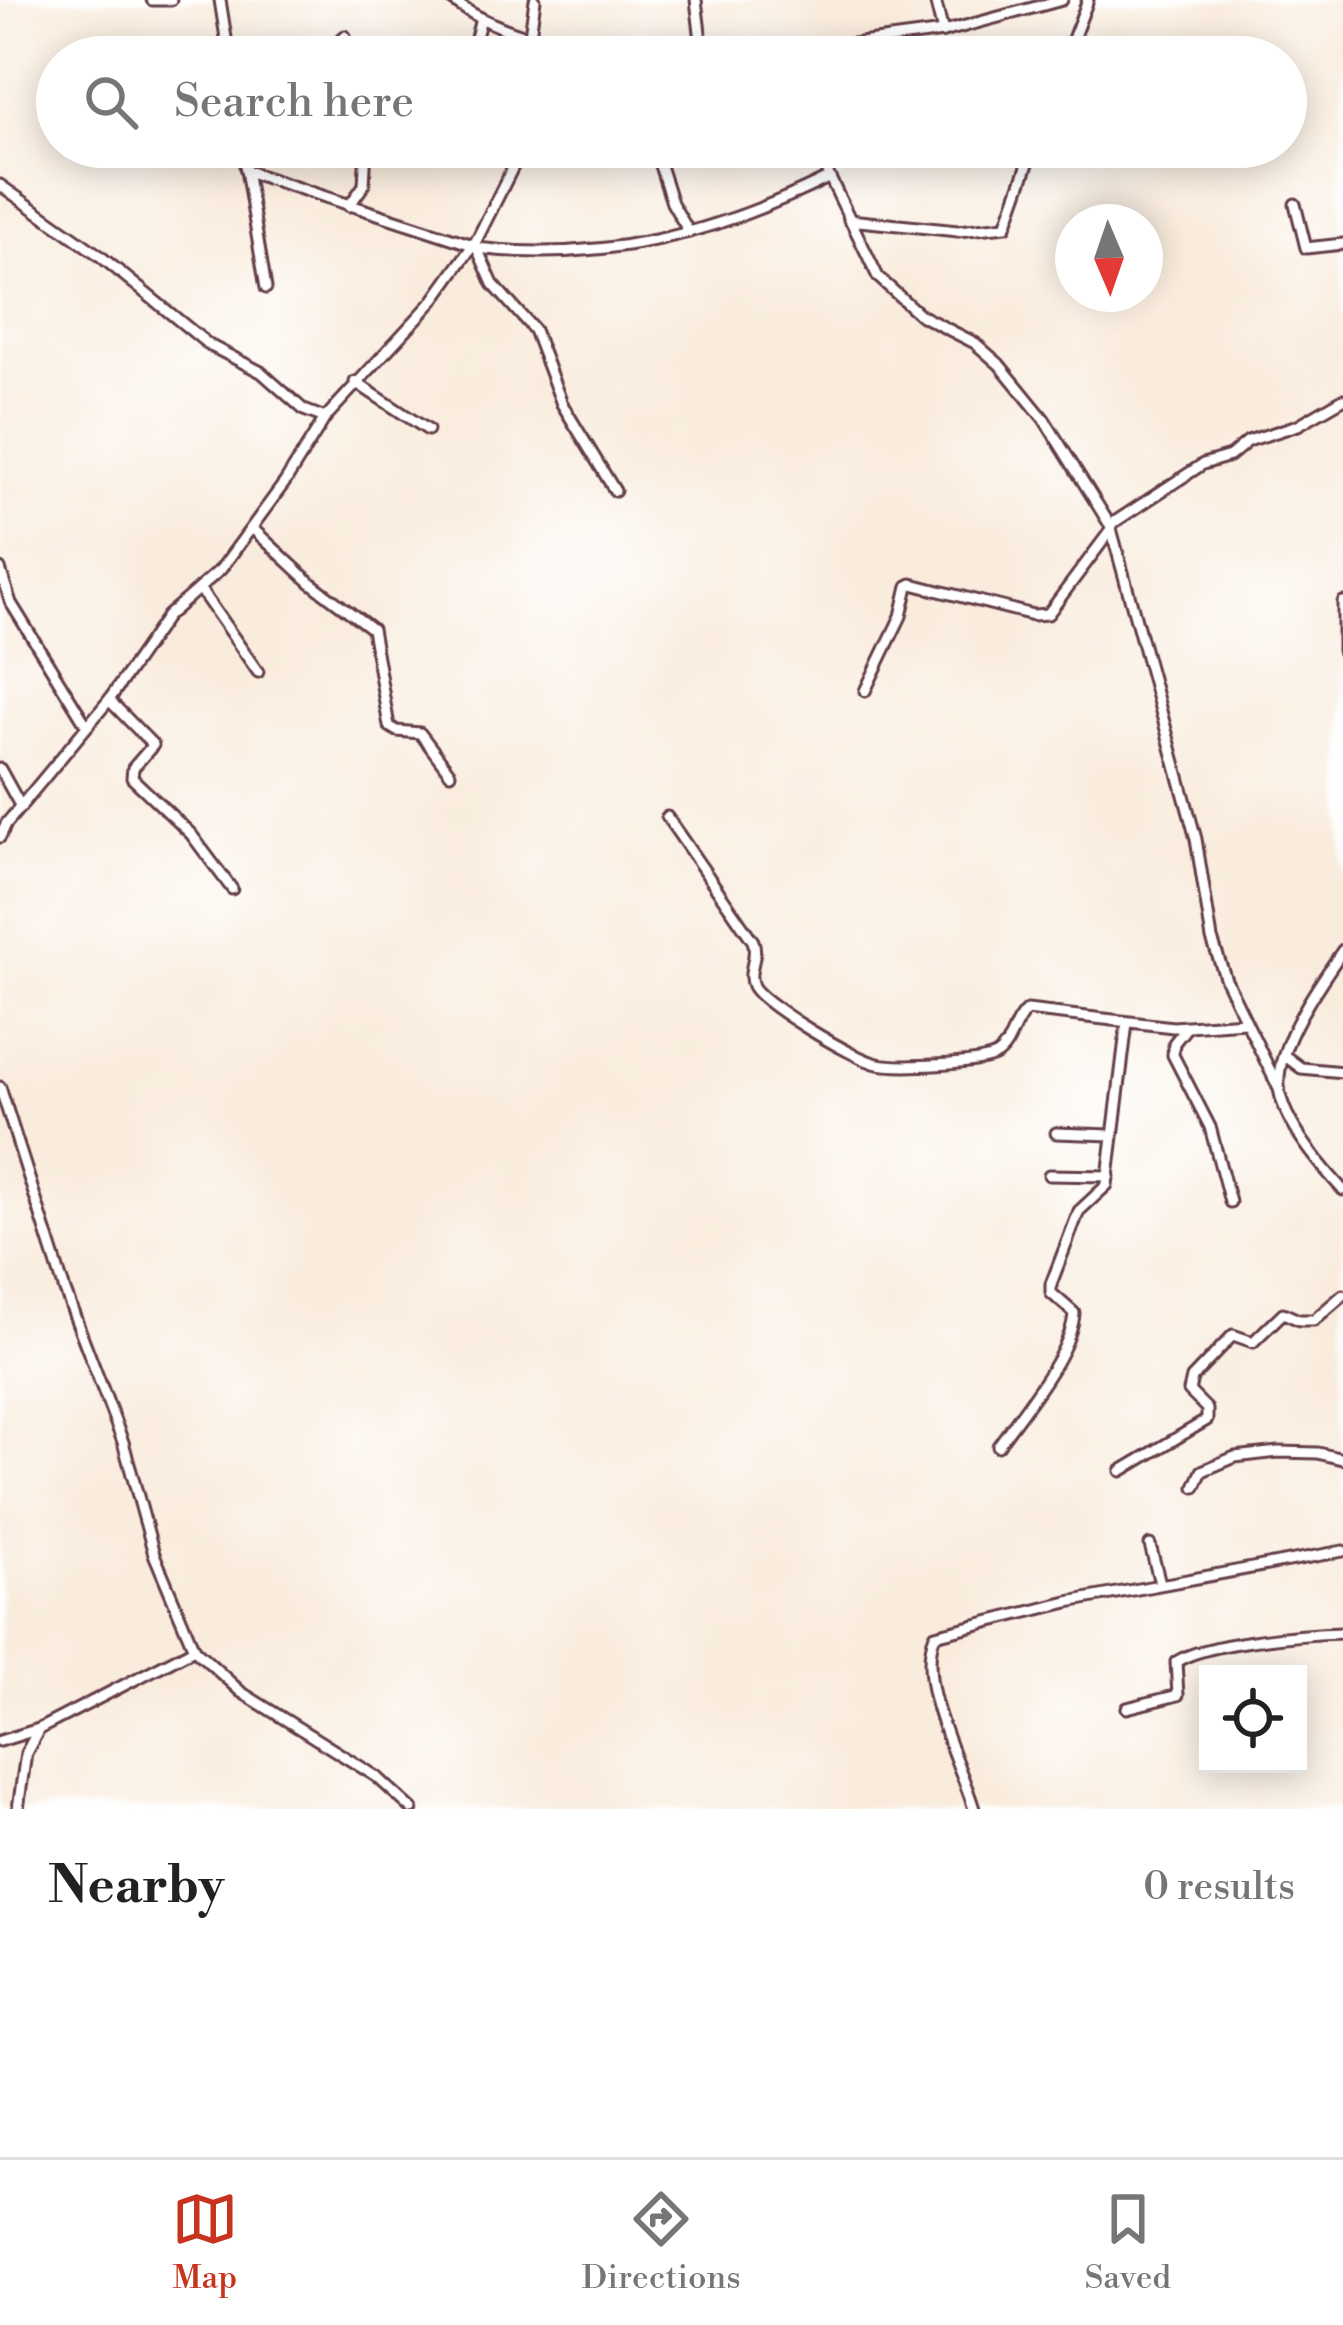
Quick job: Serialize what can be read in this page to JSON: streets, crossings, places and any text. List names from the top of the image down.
{
  "north": "bottom",
  "page": {
    "search": "Search here",
    "heading": ["Nearby", "0 results"],
    "nav": ["Map", "Directions", "Saved"]
  }
}
